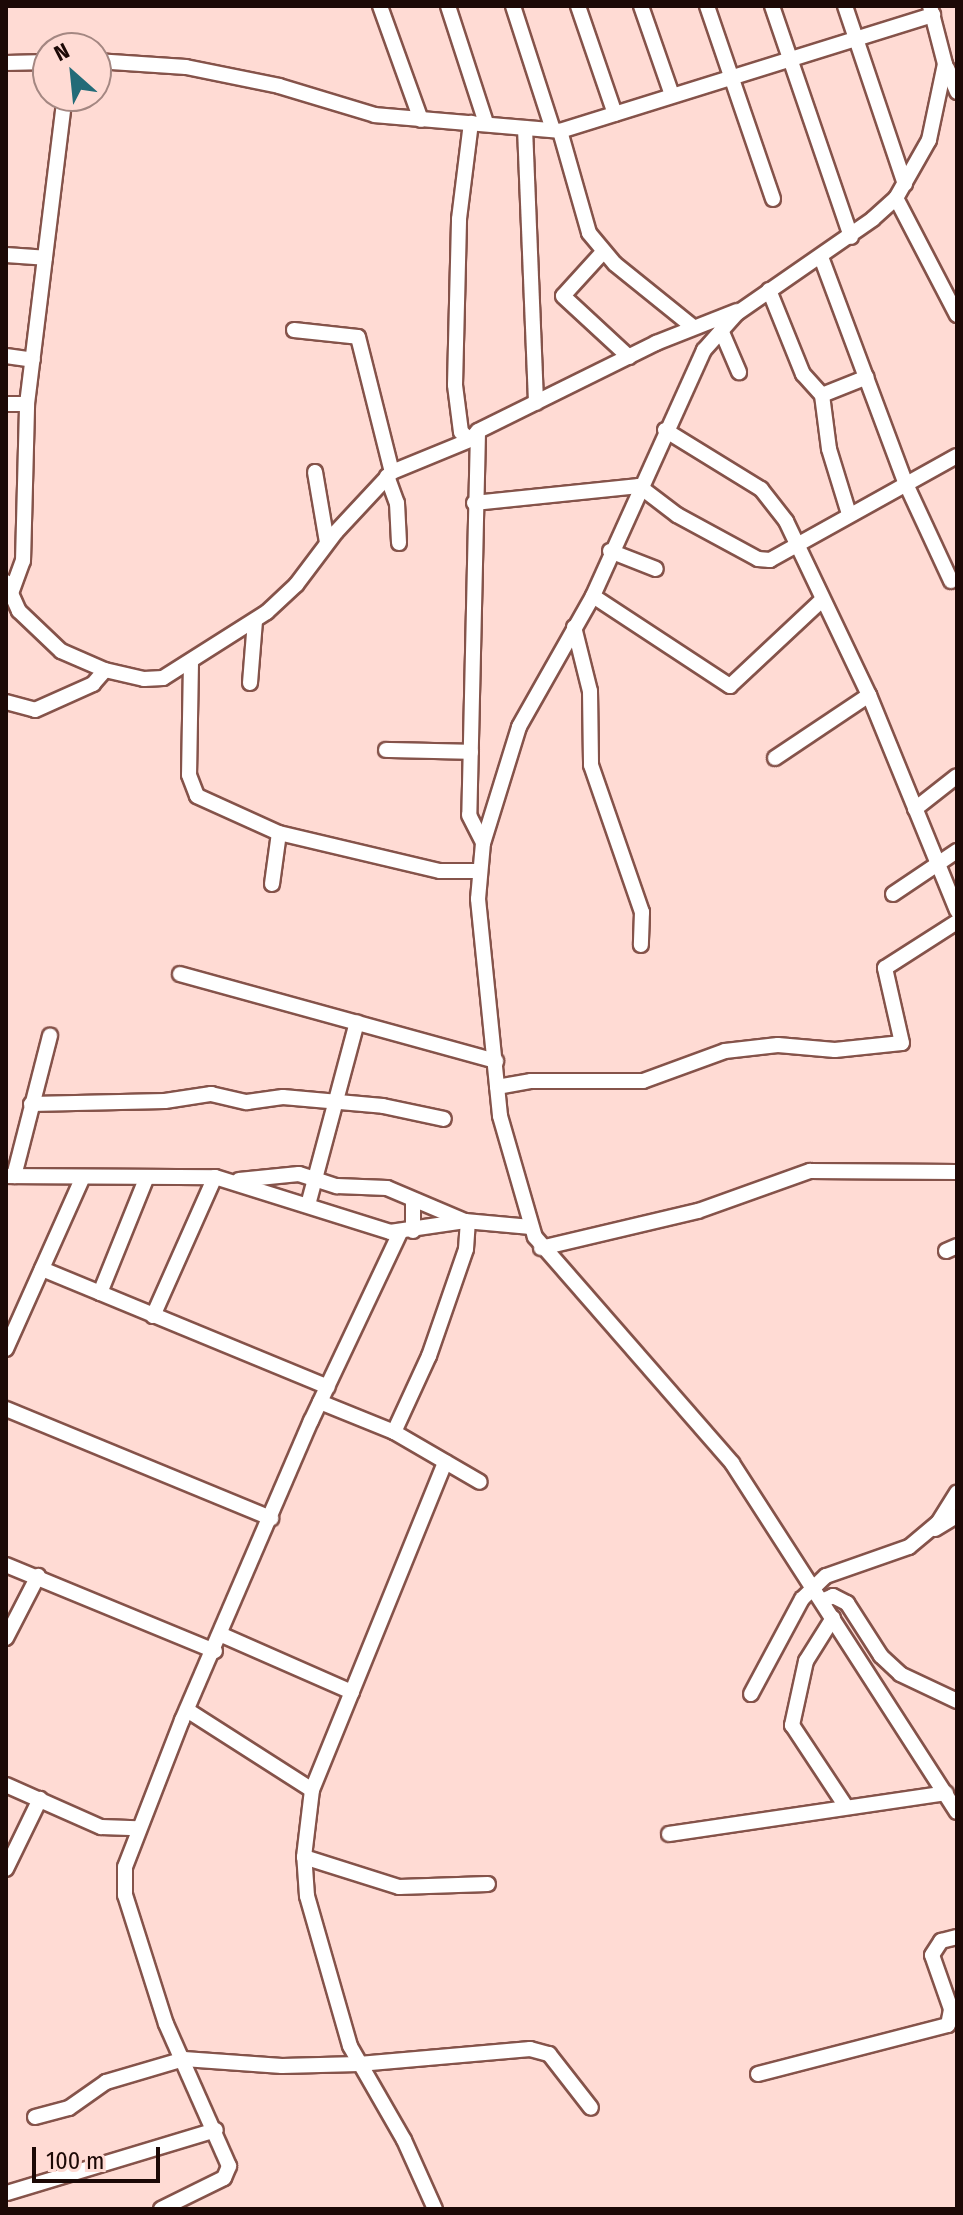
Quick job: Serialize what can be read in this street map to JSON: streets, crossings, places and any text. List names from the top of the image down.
{
  "scale_bar": "100 m",
  "north": "top left"
}
